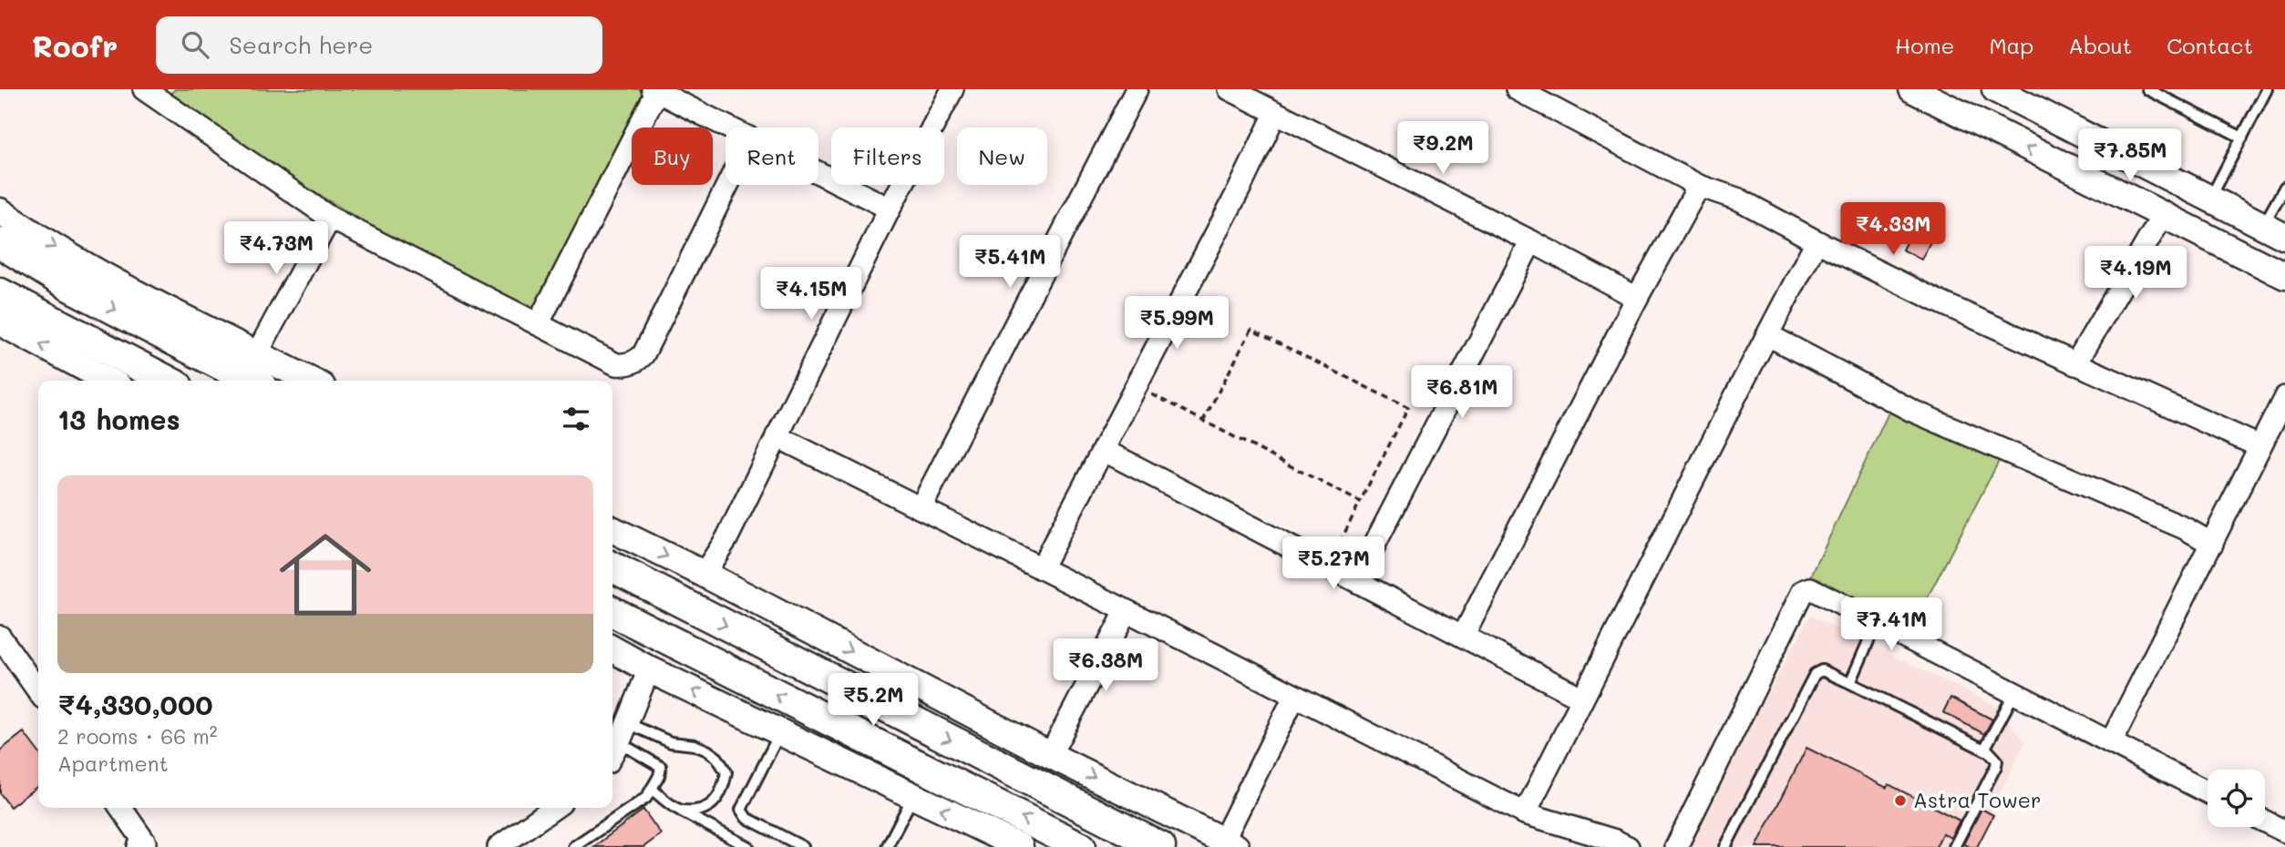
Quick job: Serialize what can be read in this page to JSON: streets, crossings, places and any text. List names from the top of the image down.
{
  "places": ["Astra Tower"],
  "page": {
    "header": "Roofr",
    "search": "Search here",
    "nav": [
      "Home",
      "Map",
      "About",
      "Contact"
    ],
    "price": [
      "₹9.2M",
      "₹7.85M",
      "₹4.33M",
      "₹4.73M",
      "₹5.41M",
      "₹4.19M",
      "₹4.15M",
      "₹5.99M",
      "₹6.81M",
      "₹5.27M",
      "₹7.41M",
      "₹6.38M",
      "₹5.2M"
    ],
    "chip": [
      "Buy",
      "Rent",
      "Filters",
      "New"
    ],
    "heading": "13 homes",
    "list": [
      {
        "name": "₹4,330,000",
        "note": "2 rooms · 66 m² · Apartment"
      }
    ]
  }
}
